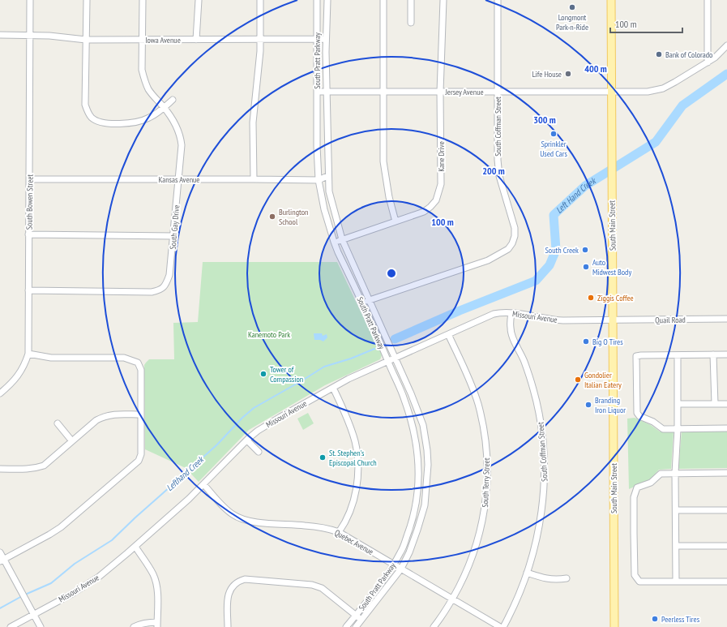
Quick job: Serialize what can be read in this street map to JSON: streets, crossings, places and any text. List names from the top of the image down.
{
  "streets": {
    "main road": ["South Main Street"],
    "street": [
      "Iowa Avenue",
      "South Pratt Parkway",
      "Jersey Avenue",
      "South Coffman Street",
      "Kane Drive",
      "Kansas Avenue",
      "South Bowen Street",
      "South Gay Drive",
      "Missouri Avenue",
      "Quail Road",
      "South Terry Street",
      "Quebec Avenue"
    ]
  },
  "crossings": [
    ["Iowa Avenue", "South Pratt Parkway"],
    ["Iowa Avenue", "South Bowen Street"],
    ["Iowa Avenue", "South Gay Drive"],
    ["South Pratt Parkway", "Jersey Avenue"],
    ["South Pratt Parkway", "South Coffman Street"],
    ["South Pratt Parkway", "Kane Drive"],
    ["South Pratt Parkway", "Kansas Avenue"],
    ["South Pratt Parkway", "Missouri Avenue"],
    ["South Pratt Parkway", "Quebec Avenue"],
    ["Jersey Avenue", "South Coffman Street"],
    ["Jersey Avenue", "Kane Drive"],
    ["Jersey Avenue", "South Main Street"],
    ["South Coffman Street", "Missouri Avenue"],
    ["Kansas Avenue", "South Bowen Street"],
    ["Kansas Avenue", "South Gay Drive"],
    ["South Bowen Street", "South Gay Drive"],
    ["South Main Street", "Missouri Avenue"],
    ["South Main Street", "Quail Road"],
    ["Missouri Avenue", "Quail Road"],
    ["Missouri Avenue", "South Terry Street"],
    ["Missouri Avenue", "Quebec Avenue"],
    ["South Terry Street", "Quebec Avenue"]
  ],
  "water": ["Left Hand Creek", "Lefthand Creek"],
  "parks": ["Kanemoto Park"],
  "places": [
    "Longmont Park-n-Ride",
    "Bank of Colorado",
    "Life House",
    "Sprinkler Used Cars",
    "Burlington School",
    "South Creek",
    "Auto Midwest Body",
    "Ziggis Coffee",
    "Big O Tires",
    "Tower of Compassion",
    "Gondolier Italian Eatery",
    "Branding Iron Liquor",
    "St. Stephen's Episcopal Church",
    "Peerless Tires"
  ],
  "scale_bar": "100 m",
  "rings": [
    "400 m",
    "300 m",
    "200 m",
    "100 m"
  ]
}
